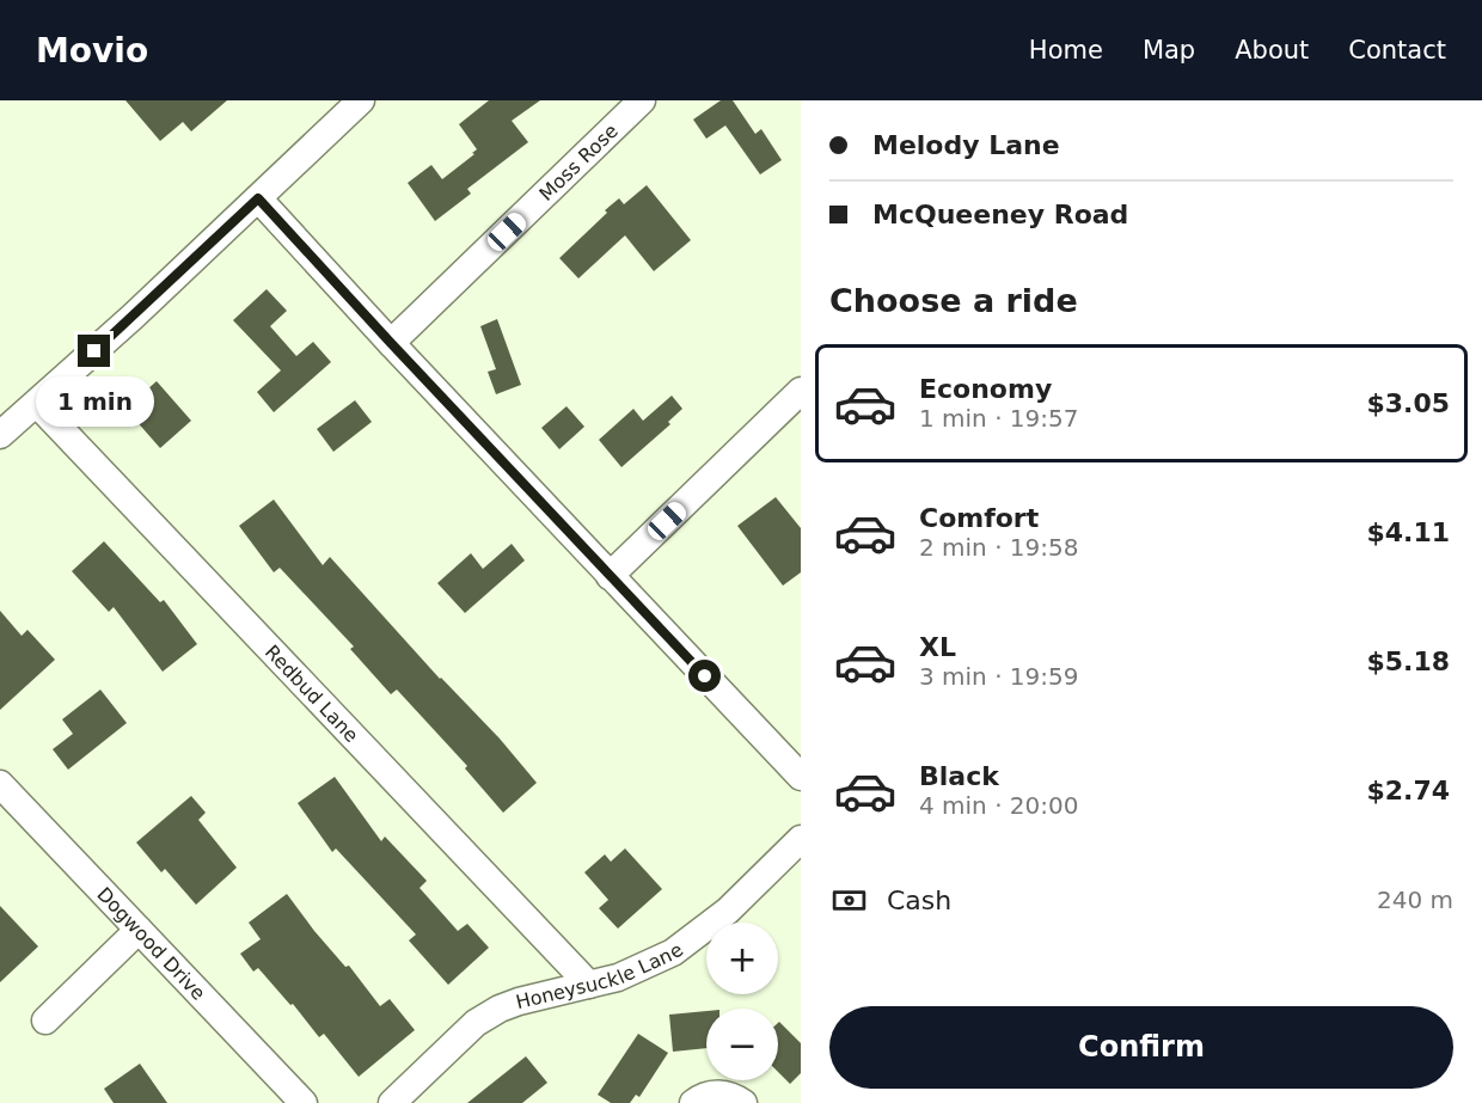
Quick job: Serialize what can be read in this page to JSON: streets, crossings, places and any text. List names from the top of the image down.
{
  "streets": {
    "street": [
      "Moss Rose",
      "Redbud Lane",
      "Dogwood Drive",
      "Honeysuckle Lane"
    ]
  },
  "crossings": [
    ["Redbud Lane", "Honeysuckle Lane"]
  ],
  "page": {
    "header": "Movio",
    "nav": [
      "Home",
      "Map",
      "About",
      "Contact"
    ],
    "banner": ["Melody Lane", "McQueeney Road"],
    "heading": "Choose a ride",
    "list": [
      {
        "name": "Economy",
        "note": "1 min · 19:57",
        "value": "$3.05"
      },
      {
        "name": "Comfort",
        "note": "2 min · 19:58",
        "value": "$4.11"
      },
      {
        "name": "XL",
        "note": "3 min · 19:59",
        "value": "$5.18"
      },
      {
        "name": "Black",
        "note": "4 min · 20:00",
        "value": "$2.74"
      }
    ],
    "bubble": "1 min",
    "pay": ["Cash", "240 m"],
    "map_buttons": ["+", "−"],
    "buttons": "Confirm"
  }
}
